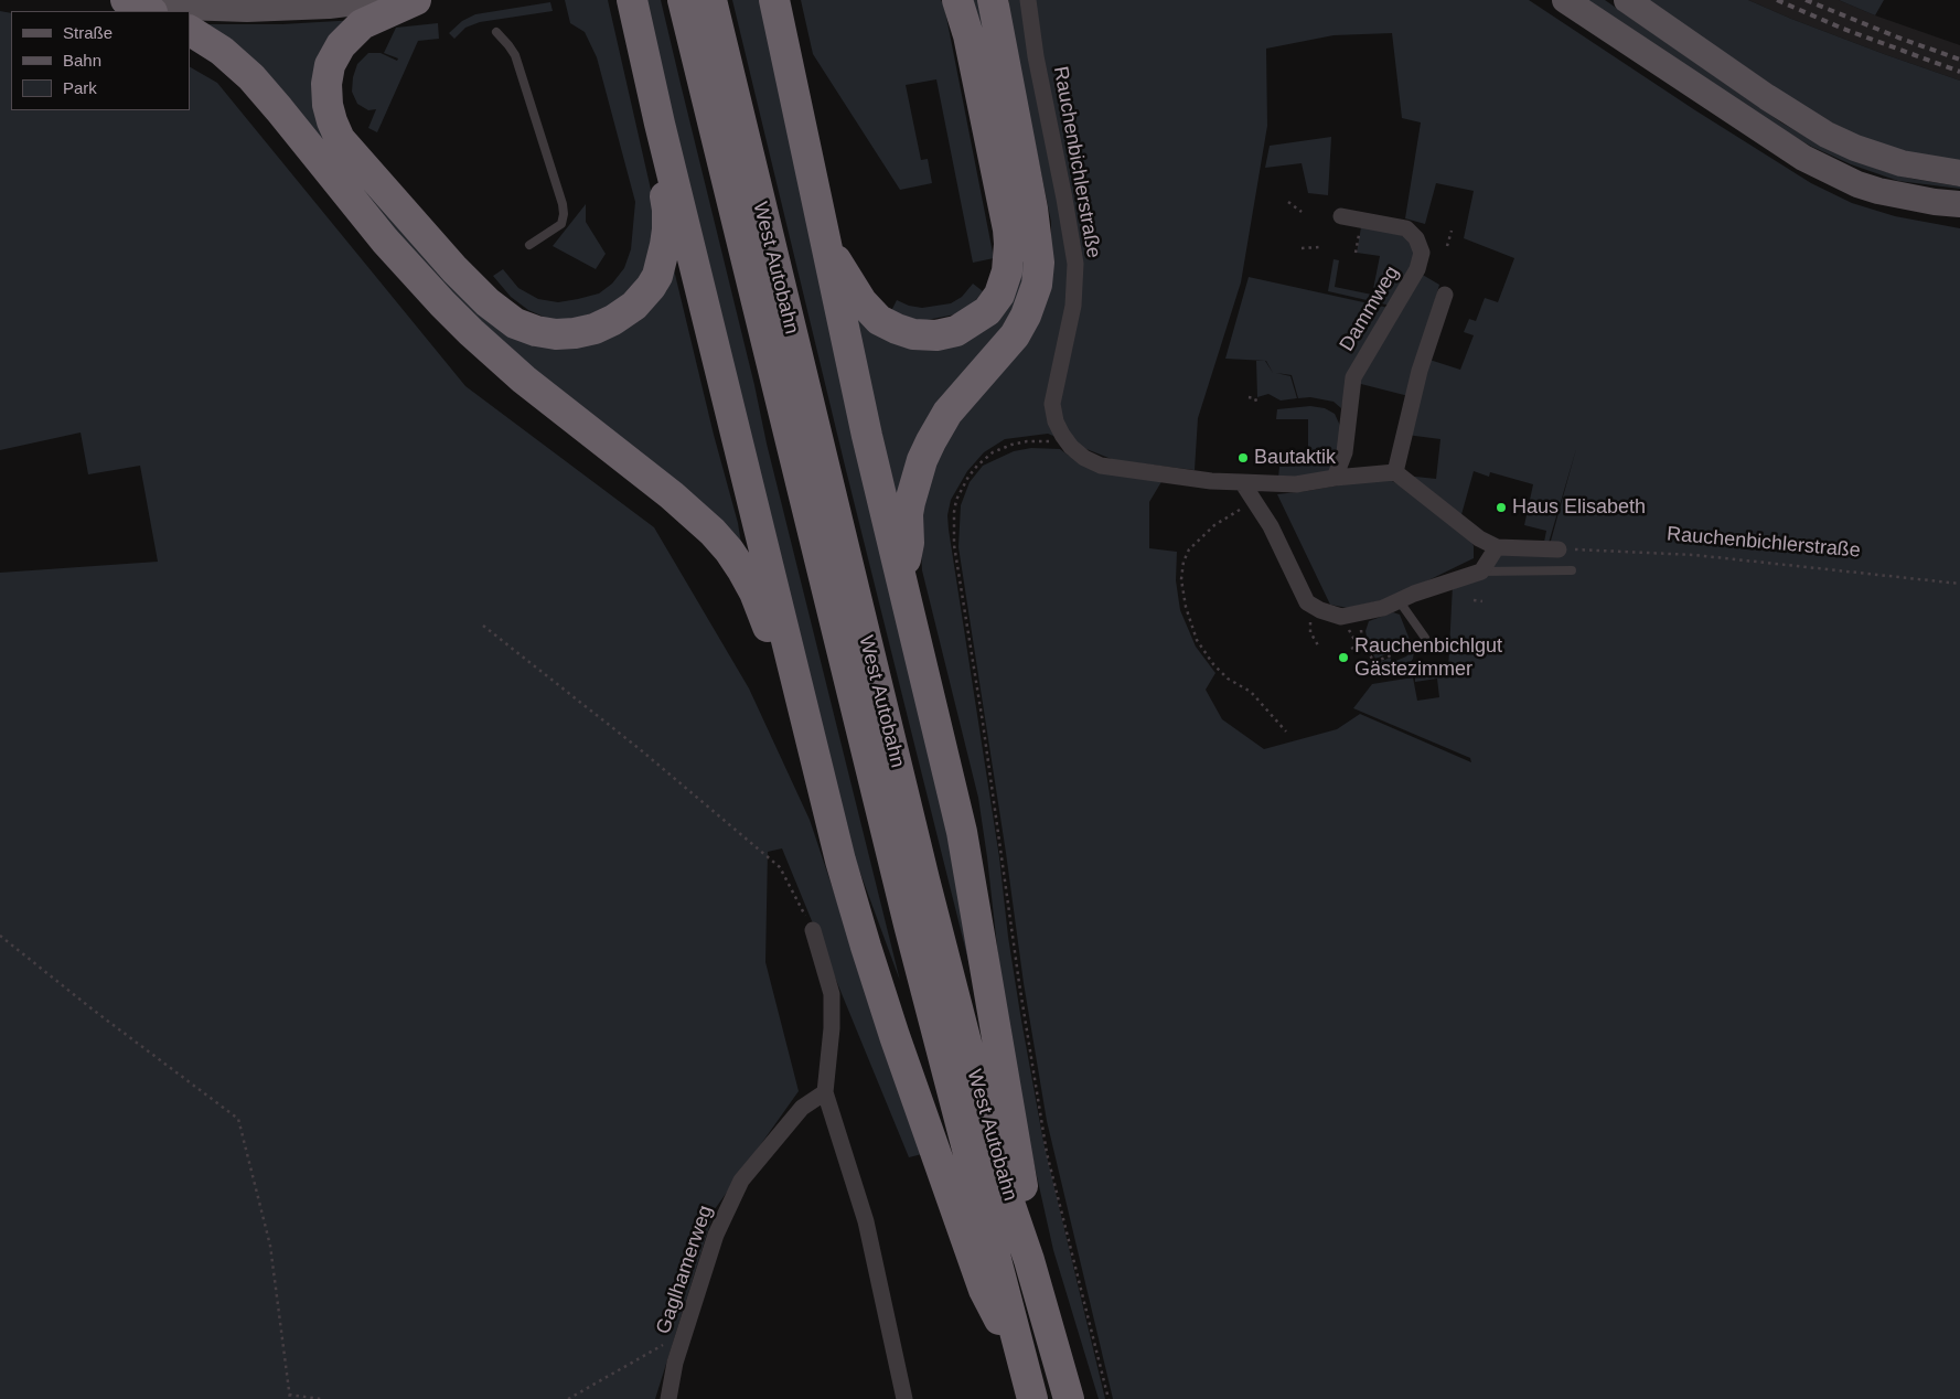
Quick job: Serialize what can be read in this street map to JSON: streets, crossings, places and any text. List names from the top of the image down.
{
  "streets": {
    "highway": ["West Autobahn"],
    "street": ["Rauchenbichlerstraße", "Dammweg", "Gaglhamerweg"]
  },
  "crossings": [
    ["Rauchenbichlerstraße", "Dammweg"]
  ],
  "places": ["Bautaktik", "Haus Elisabeth", "Rauchenbichlgut Gästezimmer"],
  "legend": ["Straße", "Bahn", "Park"]
}
